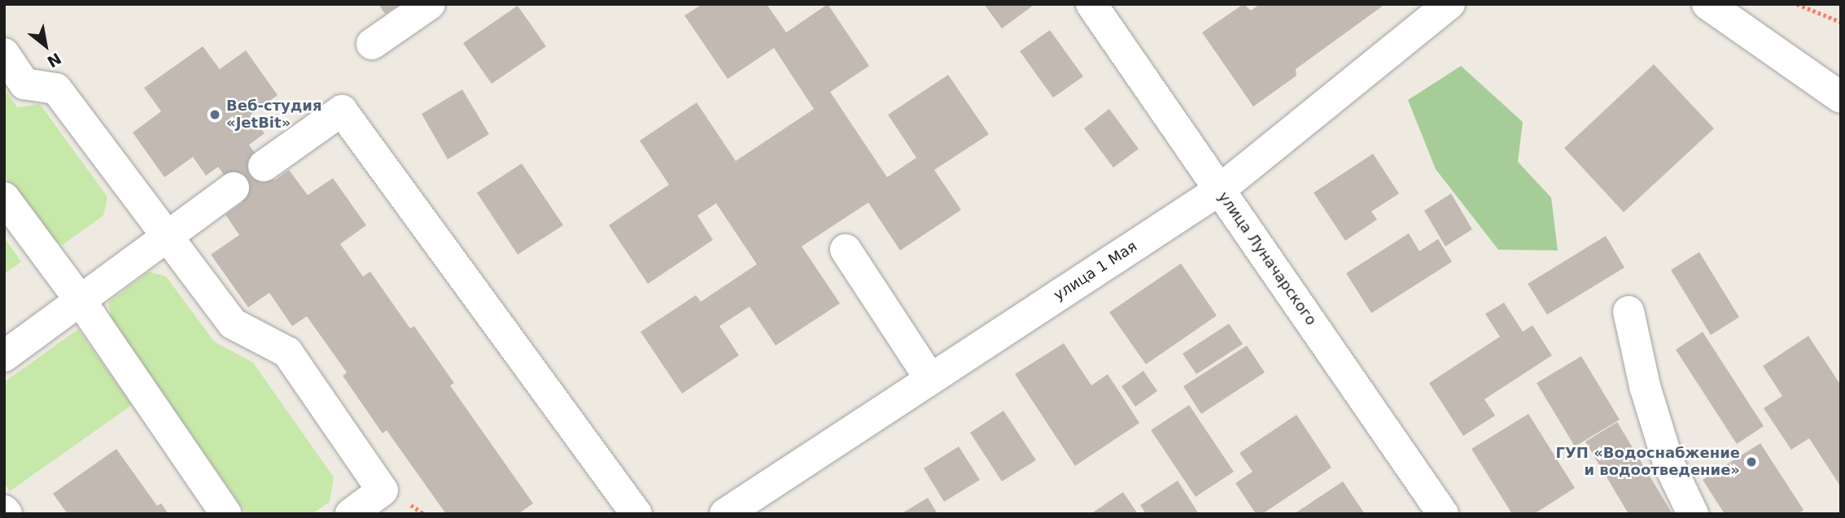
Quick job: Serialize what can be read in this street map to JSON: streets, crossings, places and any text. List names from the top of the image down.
{
  "streets": {
    "street": ["улица Луначарского", "улица 1 Мая"]
  },
  "crossings": [
    ["улица Луначарского", "улица 1 Мая"]
  ],
  "places": ["Веб-студия «JetBit»", "ГУП «Водоснабжение и водоотведение»"],
  "north": "bottom right"
}
